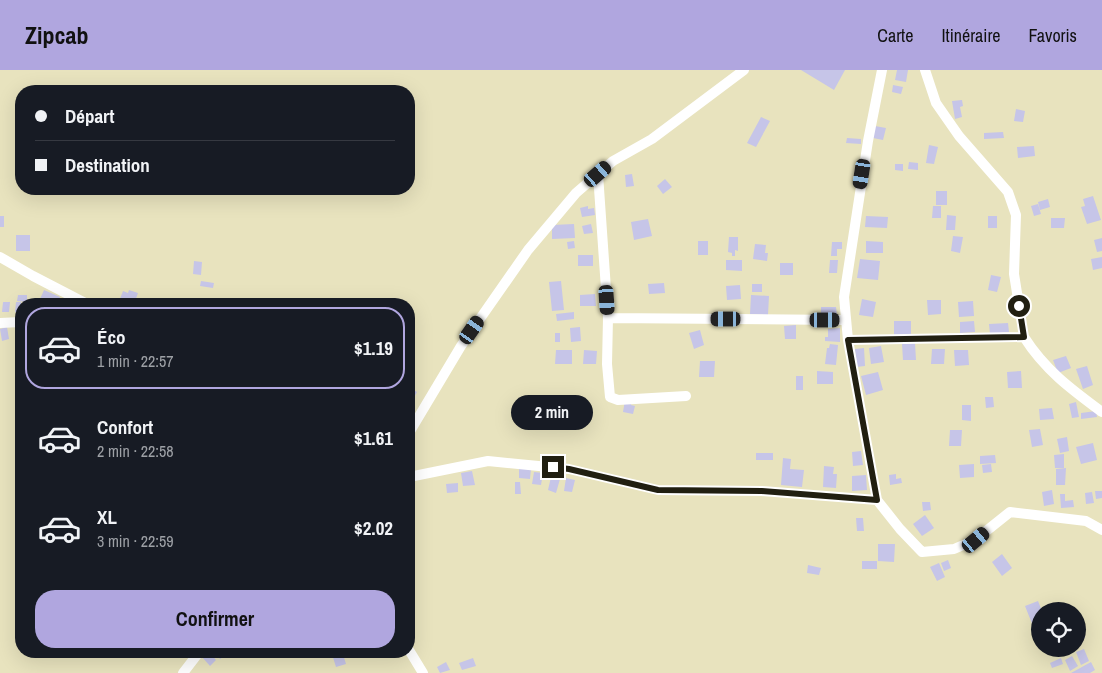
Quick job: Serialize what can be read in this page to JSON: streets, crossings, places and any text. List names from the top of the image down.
{
  "page": {
    "header": "Zipcab",
    "nav": ["Carte", "Itinéraire", "Favoris"],
    "banner": ["Départ", "Destination"],
    "list": [
      {
        "name": "Éco",
        "note": "1 min · 22:57",
        "value": "$1.19"
      },
      {
        "name": "Confort",
        "note": "2 min · 22:58",
        "value": "$1.61"
      },
      {
        "name": "XL",
        "note": "3 min · 22:59",
        "value": "$2.02"
      }
    ],
    "bubble": "2 min",
    "buttons": "Confirmer"
  }
}
